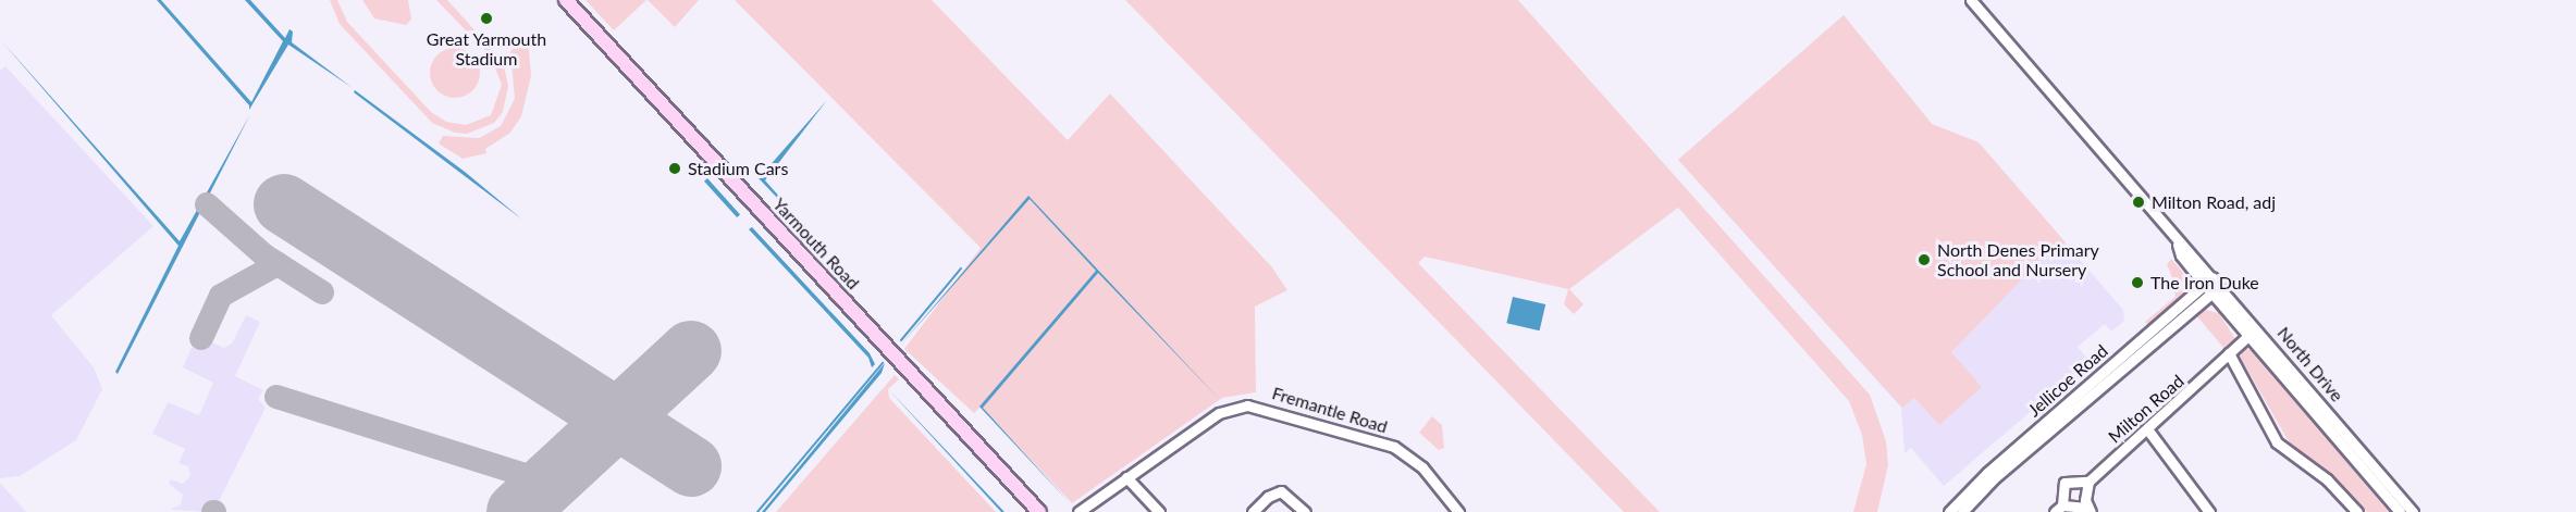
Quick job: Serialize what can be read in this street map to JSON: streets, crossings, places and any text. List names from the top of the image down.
{
  "streets": {
    "main road": ["Yarmouth Road"],
    "street": [
      "North Drive",
      "Jellicoe Road",
      "Milton Road",
      "Fremantle Road"
    ]
  },
  "crossings": [
    ["North Drive", "Jellicoe Road"],
    ["North Drive", "Milton Road"]
  ],
  "places": [
    "Great Yarmouth Stadium",
    "Stadium Cars",
    "Milton Road, adj",
    "North Denes Primary School and Nursery",
    "The Iron Duke"
  ]
}
